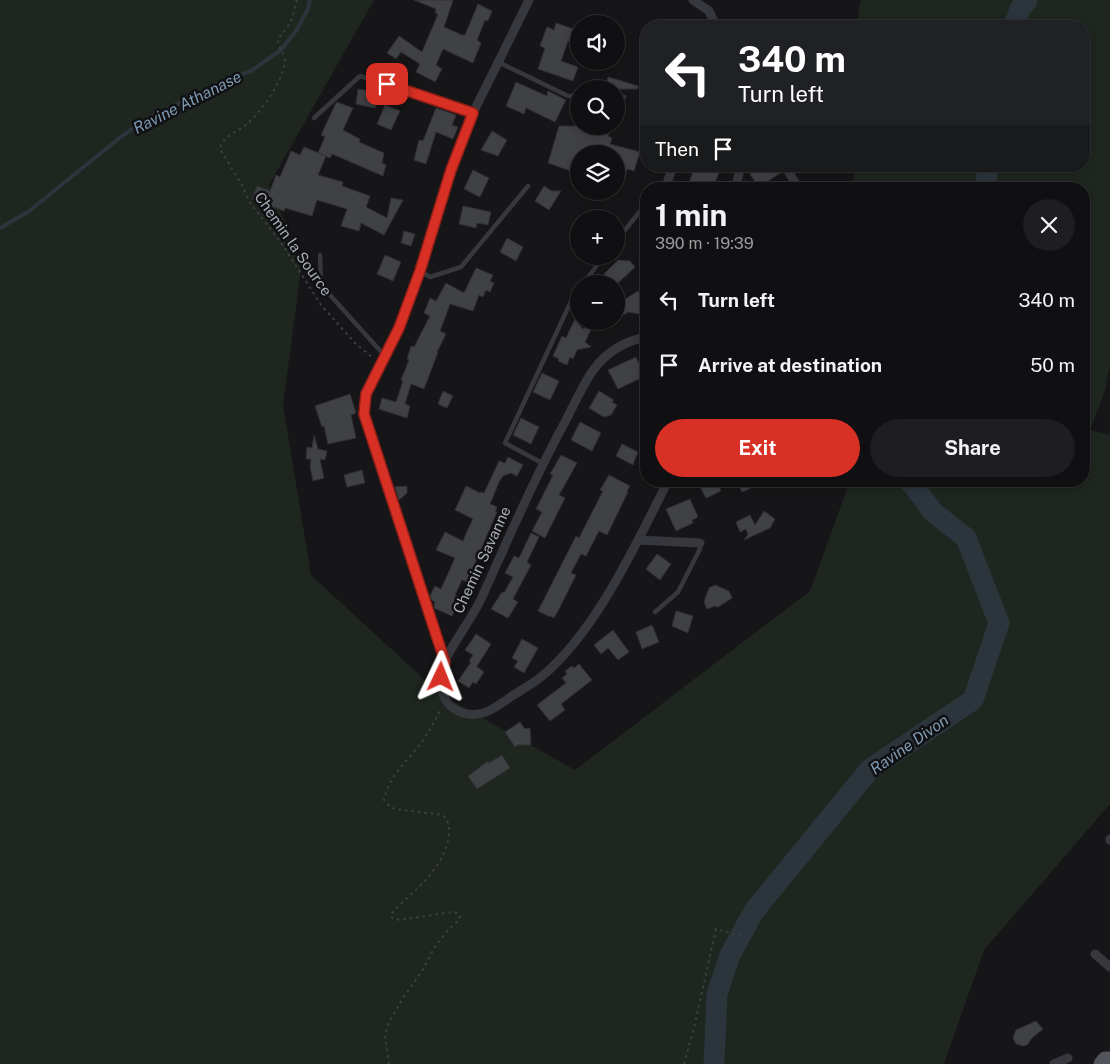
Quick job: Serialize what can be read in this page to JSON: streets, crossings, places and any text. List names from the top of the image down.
{
  "streets": {
    "street": ["Chemin Savanne"],
    "path": ["Chemin la Source"]
  },
  "water": ["Ravine Athanase", "Ravine Divon"],
  "page": {
    "map_buttons": ["+", "−"],
    "turn": ["340 m", "Turn left"],
    "then": "Then",
    "heading": ["1 min", "390 m · 19:39"],
    "list": [
      {
        "name": "Turn left",
        "value": "340 m"
      },
      {
        "name": "Arrive at destination",
        "value": "50 m"
      }
    ],
    "buttons": ["Exit", "Share"]
  }
}
